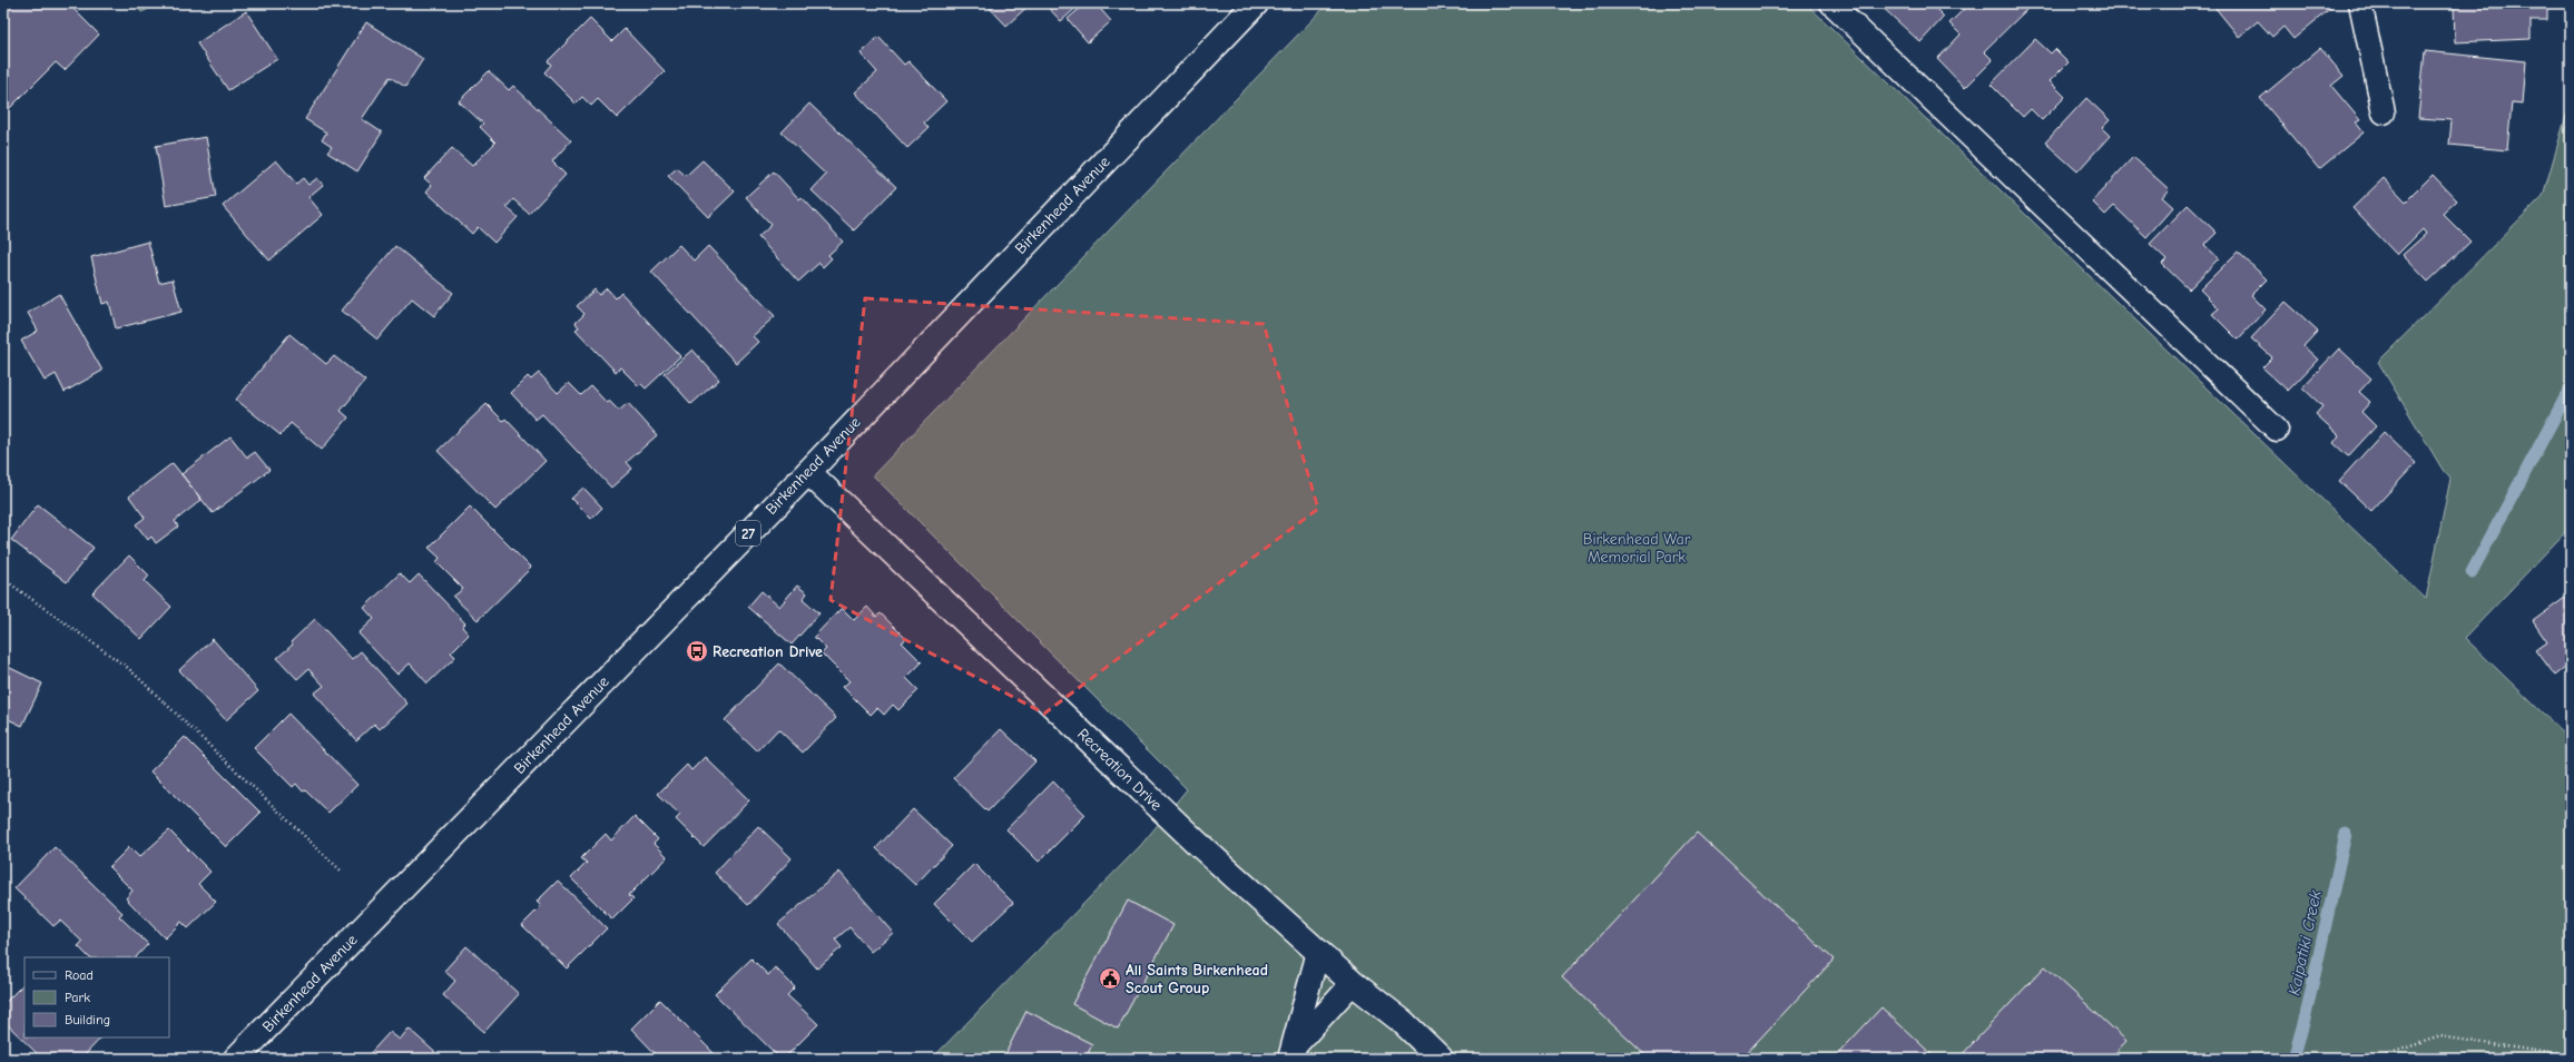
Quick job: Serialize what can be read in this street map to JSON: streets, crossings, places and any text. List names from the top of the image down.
{
  "streets": {
    "main road": ["Birkenhead Avenue", "27", "Recreation Drive"]
  },
  "crossings": [
    ["Birkenhead Avenue", "Recreation Drive"]
  ],
  "water": ["Kaipatiki Creek"],
  "parks": ["Birkenhead War Memorial Park"],
  "places": {
    "bus stop": ["Recreation Drive"],
    "public building": ["All Saints Birkenhead Scout Group"]
  },
  "legend": ["Road", "Park", "Building"]
}
